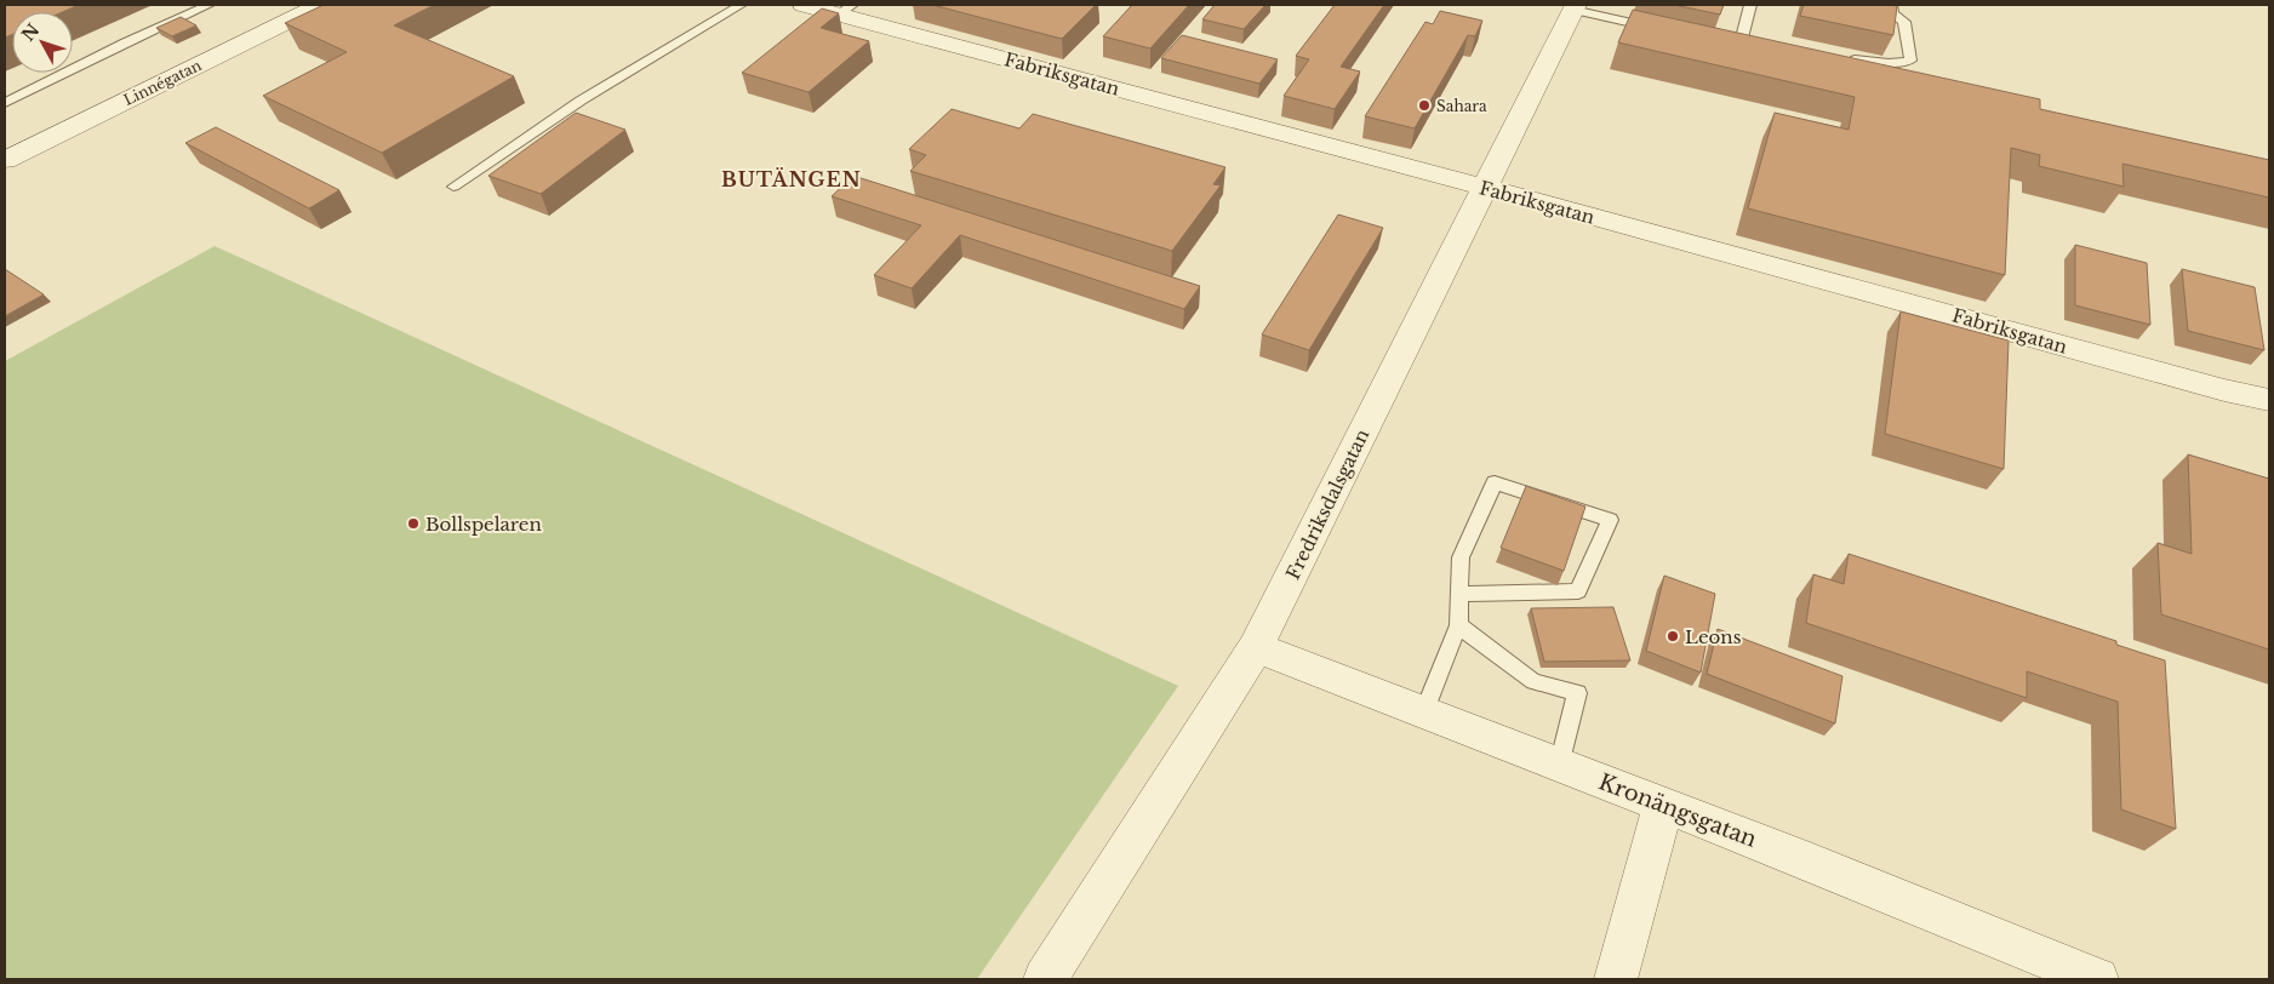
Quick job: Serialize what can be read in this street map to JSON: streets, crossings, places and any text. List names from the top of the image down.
{
  "streets": {
    "street": [
      "Fabriksgatan",
      "Linnégatan",
      "Fredriksdalsgatan",
      "Kronängsgatan"
    ]
  },
  "crossings": [
    ["Fabriksgatan", "Fredriksdalsgatan"],
    ["Fredriksdalsgatan", "Kronängsgatan"]
  ],
  "districts": ["BUTÄNGEN"],
  "places": ["Sahara", "Bollspelaren", "Leons"],
  "north": "top left"
}
